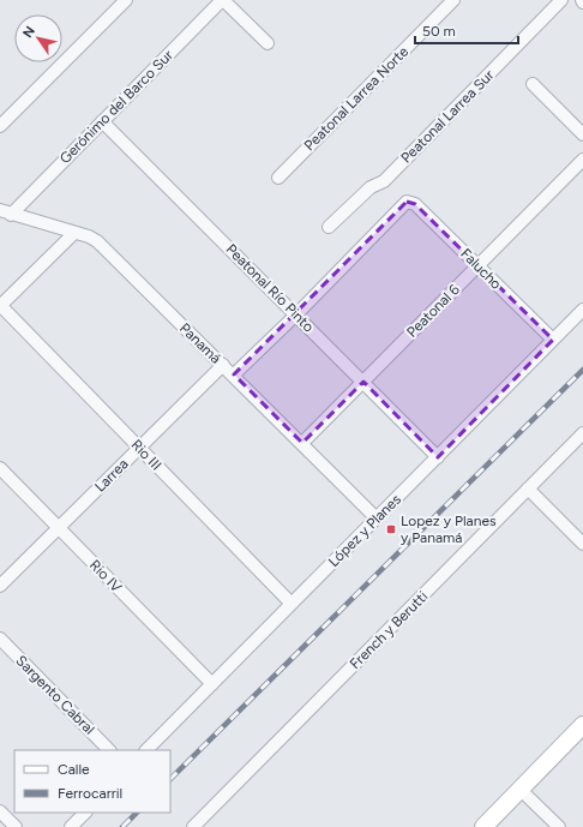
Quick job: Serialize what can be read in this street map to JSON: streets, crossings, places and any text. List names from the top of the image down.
{
  "streets": {
    "street": [
      "Peatonal Larrea Norte",
      "Gerónimo del Barco Sur",
      "Peatonal Larrea Sur",
      "Falucho",
      "Peatonal Río Pinto",
      "Peatonal 6",
      "Panamá",
      "Rio III",
      "Larrea",
      "López y Planes",
      "Rio IV",
      "French y Berutti",
      "Sargento Cabral"
    ]
  },
  "crossings": [
    ["Gerónimo del Barco Sur", "Peatonal Río Pinto"],
    ["Gerónimo del Barco Sur", "Panamá"],
    ["Falucho", "Peatonal Río Pinto"],
    ["Falucho", "Peatonal 6"],
    ["Falucho", "López y Planes"],
    ["Peatonal Río Pinto", "Peatonal 6"],
    ["Peatonal Río Pinto", "López y Planes"],
    ["Peatonal 6", "Panamá"],
    ["Panamá", "Larrea"],
    ["Panamá", "López y Planes"],
    ["Rio III", "Larrea"],
    ["Rio III", "López y Planes"],
    ["Larrea", "Rio IV"],
    ["López y Planes", "Rio IV"]
  ],
  "places": {
    "transit": ["Lopez y Planes y Panamá"]
  },
  "legend": ["Calle", "Ferrocarril"],
  "scale_bar": "50 m",
  "north": "top left"
}
